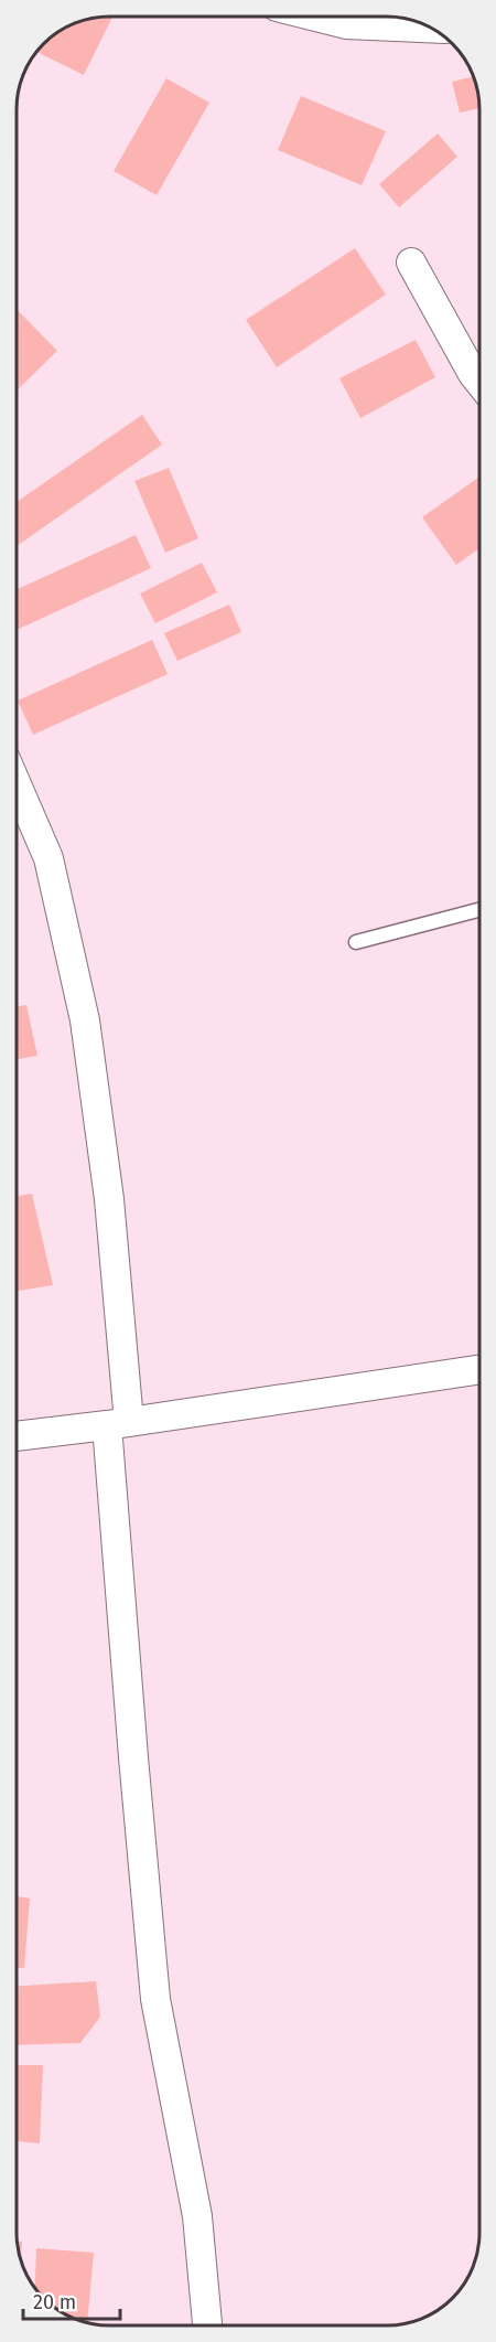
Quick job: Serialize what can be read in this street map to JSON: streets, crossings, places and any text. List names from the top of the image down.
{
  "scale_bar": "20 m"
}
